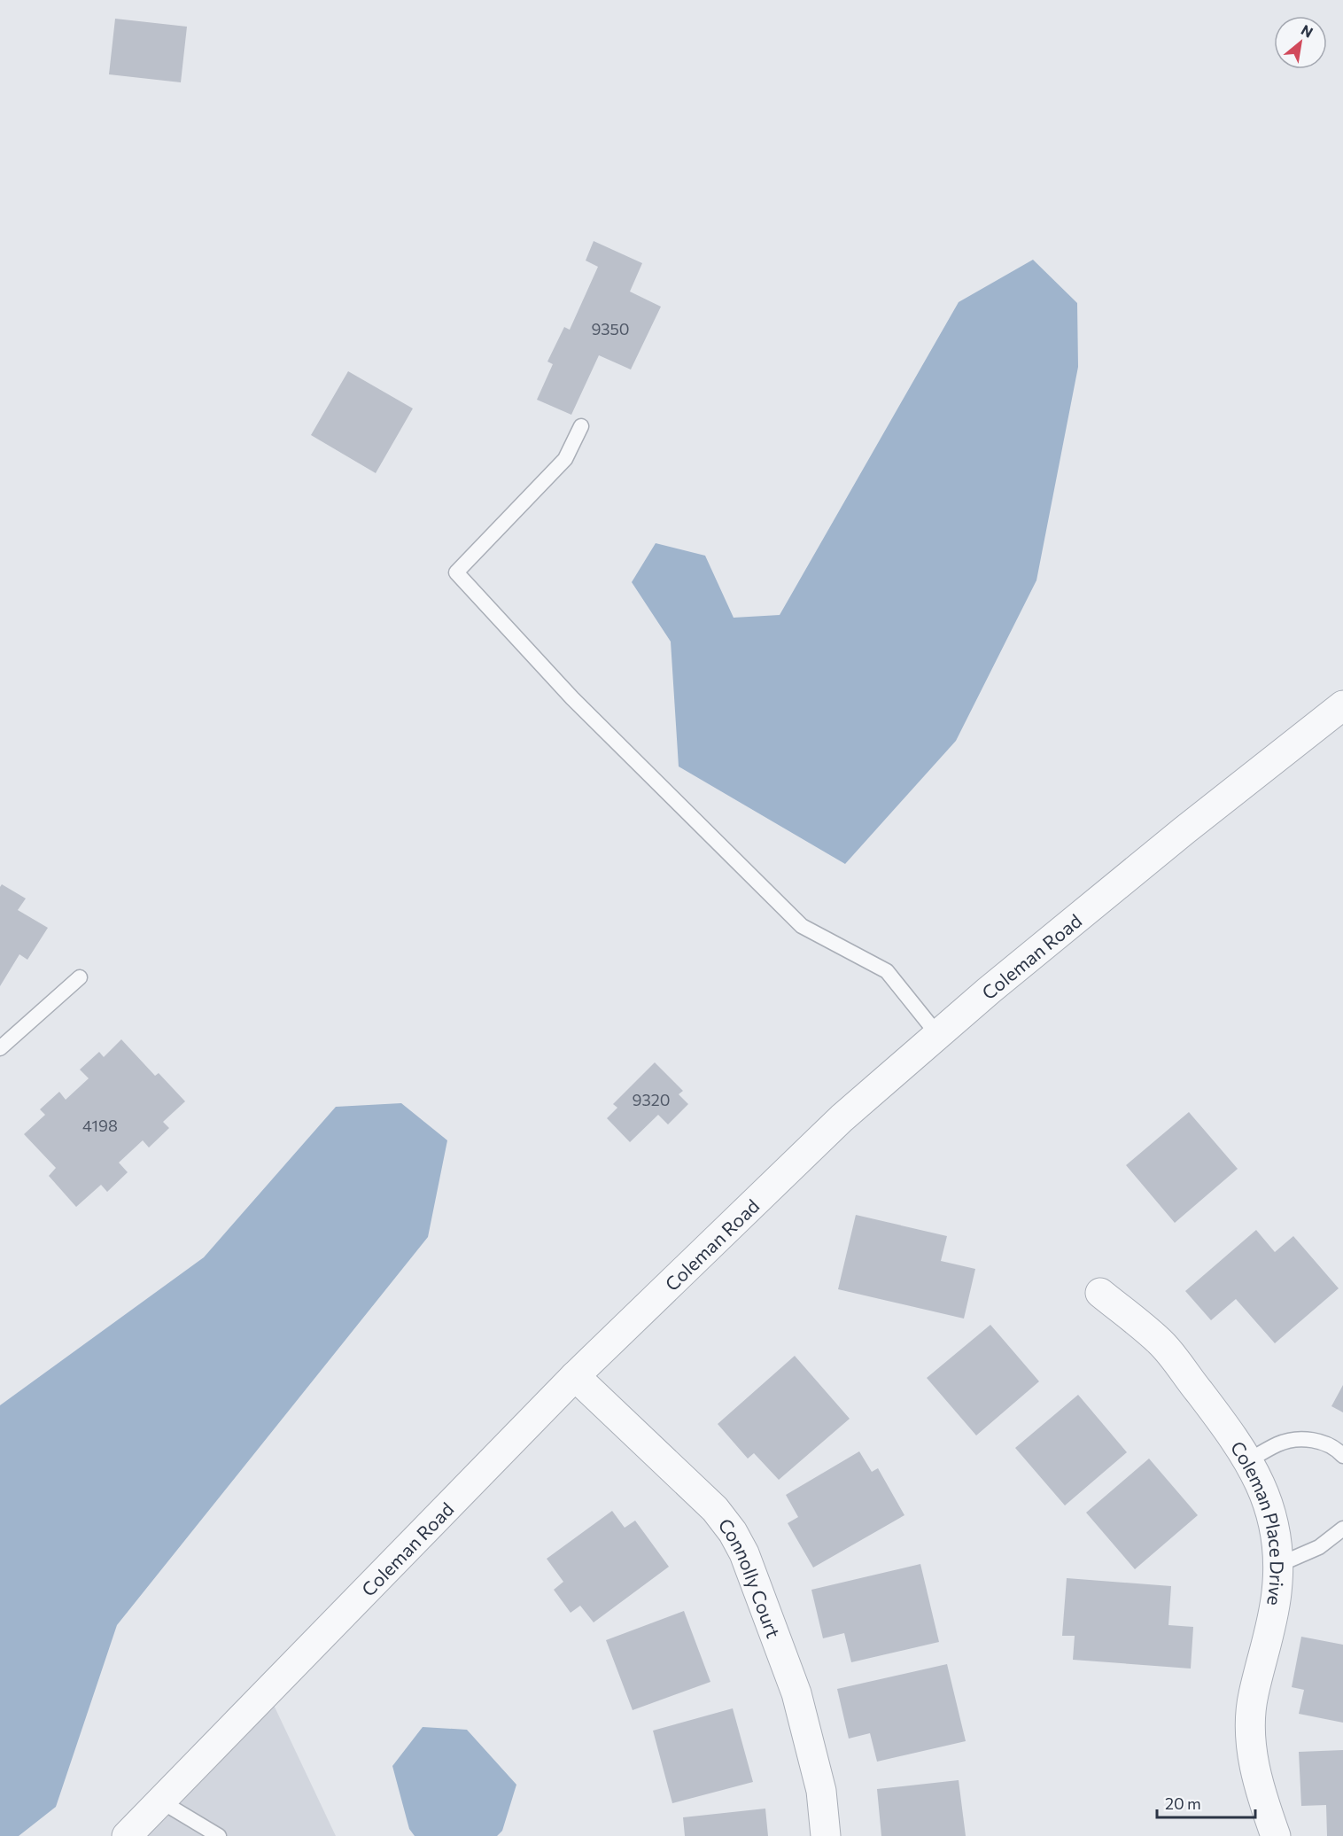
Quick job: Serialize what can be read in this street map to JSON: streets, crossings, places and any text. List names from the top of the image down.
{
  "streets": {
    "street": ["Coleman Road", "Coleman Place Drive", "Connolly Court"]
  },
  "crossings": [
    ["Coleman Road", "Connolly Court"]
  ],
  "house_numbers": ["9350", "9320", "4198"],
  "scale_bar": "20 m",
  "north": "top right"
}
